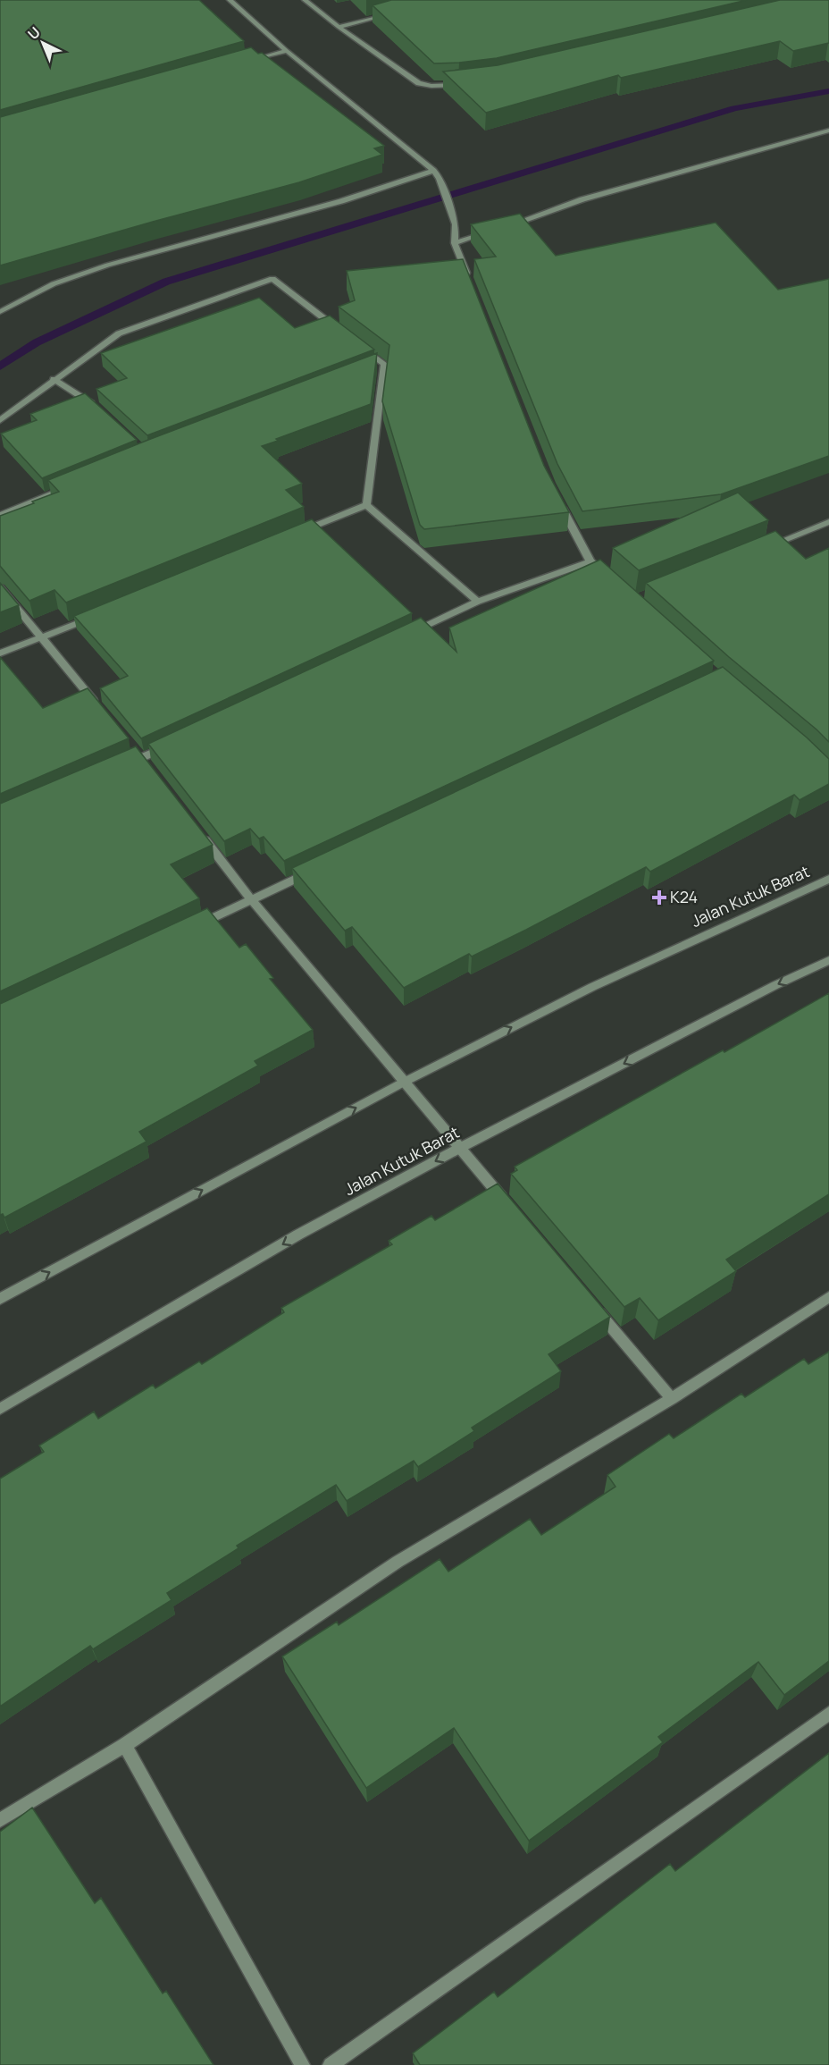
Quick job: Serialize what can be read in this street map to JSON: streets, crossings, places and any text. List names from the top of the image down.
{
  "streets": {
    "street": ["Jalan Kutuk Barat"]
  },
  "places": {
    "health": ["K24"]
  },
  "north": "top left"
}
